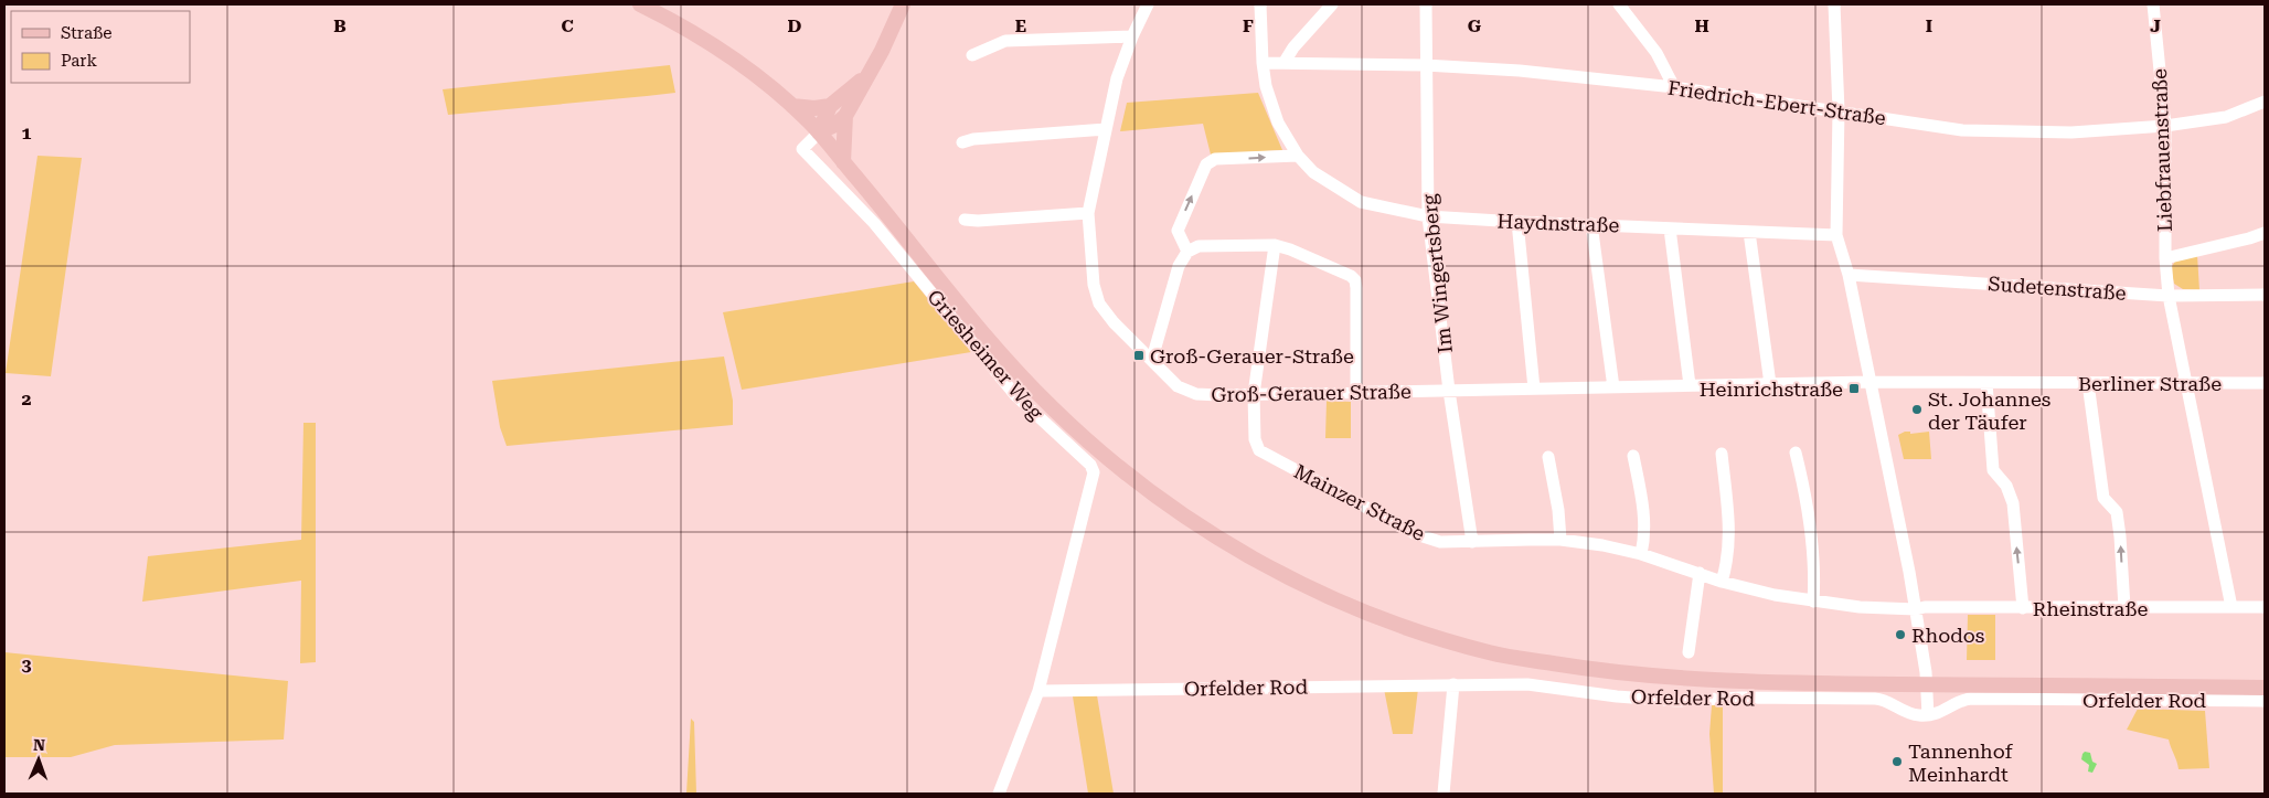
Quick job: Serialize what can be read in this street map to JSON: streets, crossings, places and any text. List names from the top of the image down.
{
  "streets": {
    "street": [
      "Friedrich-Ebert-Straße",
      "Liebfrauenstraße",
      "Haydnstraße",
      "Im Wingertsberg",
      "Sudetenstraße",
      "Griesheimer Weg",
      "Berliner Straße",
      "Groß-Gerauer Straße",
      "Mainzer Straße",
      "Rheinstraße",
      "Orfelder Rod"
    ]
  },
  "crossings": [
    ["Friedrich-Ebert-Straße", "Liebfrauenstraße"],
    ["Friedrich-Ebert-Straße", "Haydnstraße"],
    ["Friedrich-Ebert-Straße", "Im Wingertsberg"],
    ["Liebfrauenstraße", "Sudetenstraße"],
    ["Liebfrauenstraße", "Berliner Straße"],
    ["Liebfrauenstraße", "Rheinstraße"],
    ["Haydnstraße", "Im Wingertsberg"],
    ["Im Wingertsberg", "Groß-Gerauer Straße"],
    ["Im Wingertsberg", "Mainzer Straße"],
    ["Griesheimer Weg", "Orfelder Rod"],
    ["Berliner Straße", "Groß-Gerauer Straße"],
    ["Groß-Gerauer Straße", "Mainzer Straße"],
    ["Mainzer Straße", "Rheinstraße"]
  ],
  "places": {
    "transit": ["Groß-Gerauer-Straße", "Heinrichstraße"],
    "other": ["St. Johannes der Täufer", "Rhodos", "Tannenhof Meinhardt"]
  },
  "legend": ["Straße", "Park"],
  "north": "top",
  "grid": {
    "columns": [
      "B",
      "C",
      "D",
      "E",
      "F",
      "G",
      "H",
      "I",
      "J"
    ],
    "rows": ["1", "2", "3"]
  }
}
